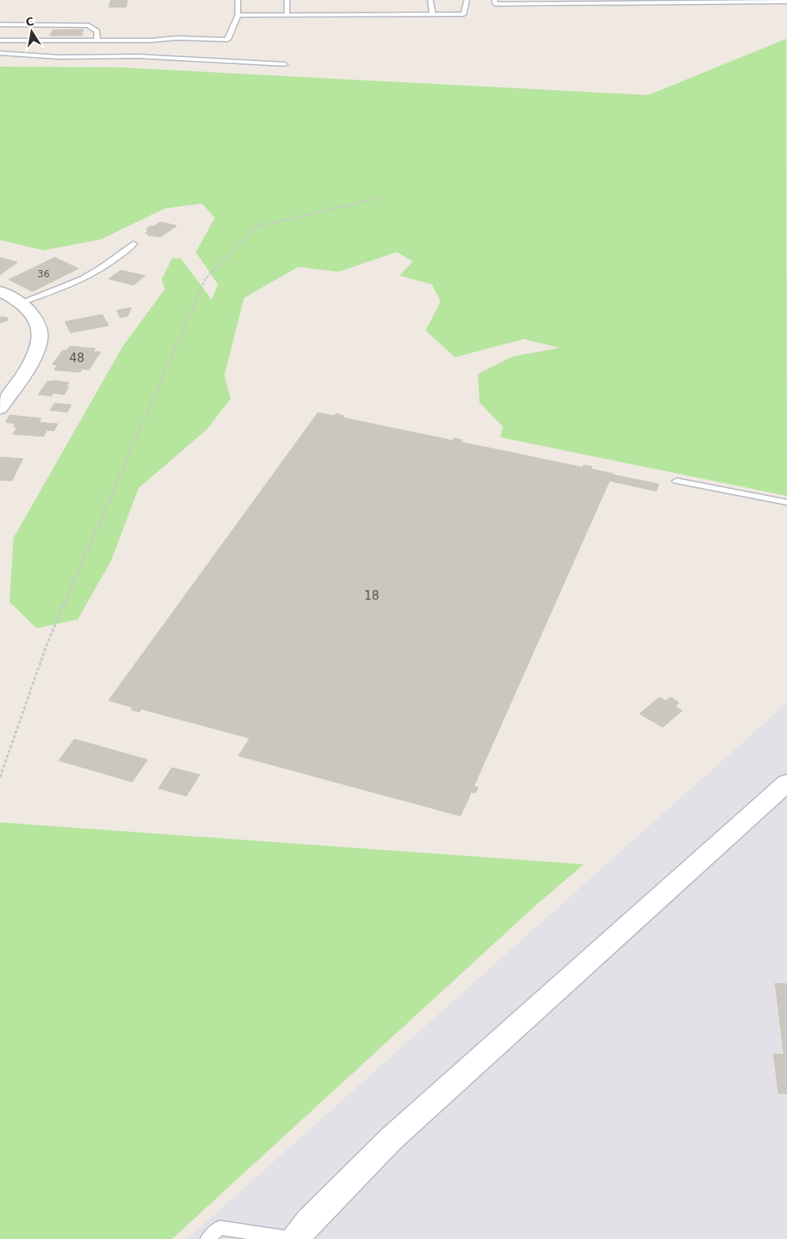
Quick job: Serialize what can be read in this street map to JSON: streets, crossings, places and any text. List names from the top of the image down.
{
  "house_numbers": ["36", "48", "18"],
  "north": "top"
}
